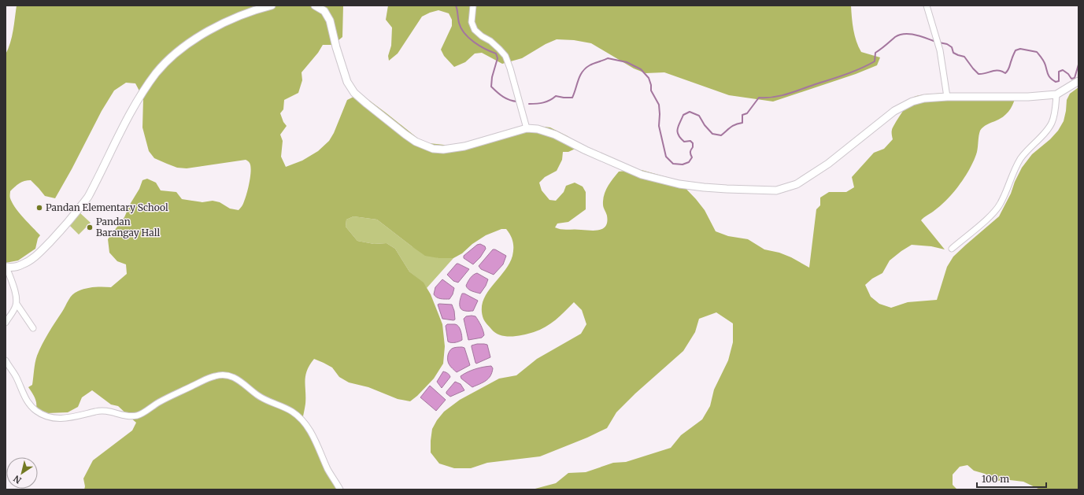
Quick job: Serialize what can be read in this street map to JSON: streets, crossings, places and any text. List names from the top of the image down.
{
  "places": ["Pandan Elementary School", "Pandan Barangay Hall"],
  "scale_bar": "100 m",
  "north": "bottom left"
}
